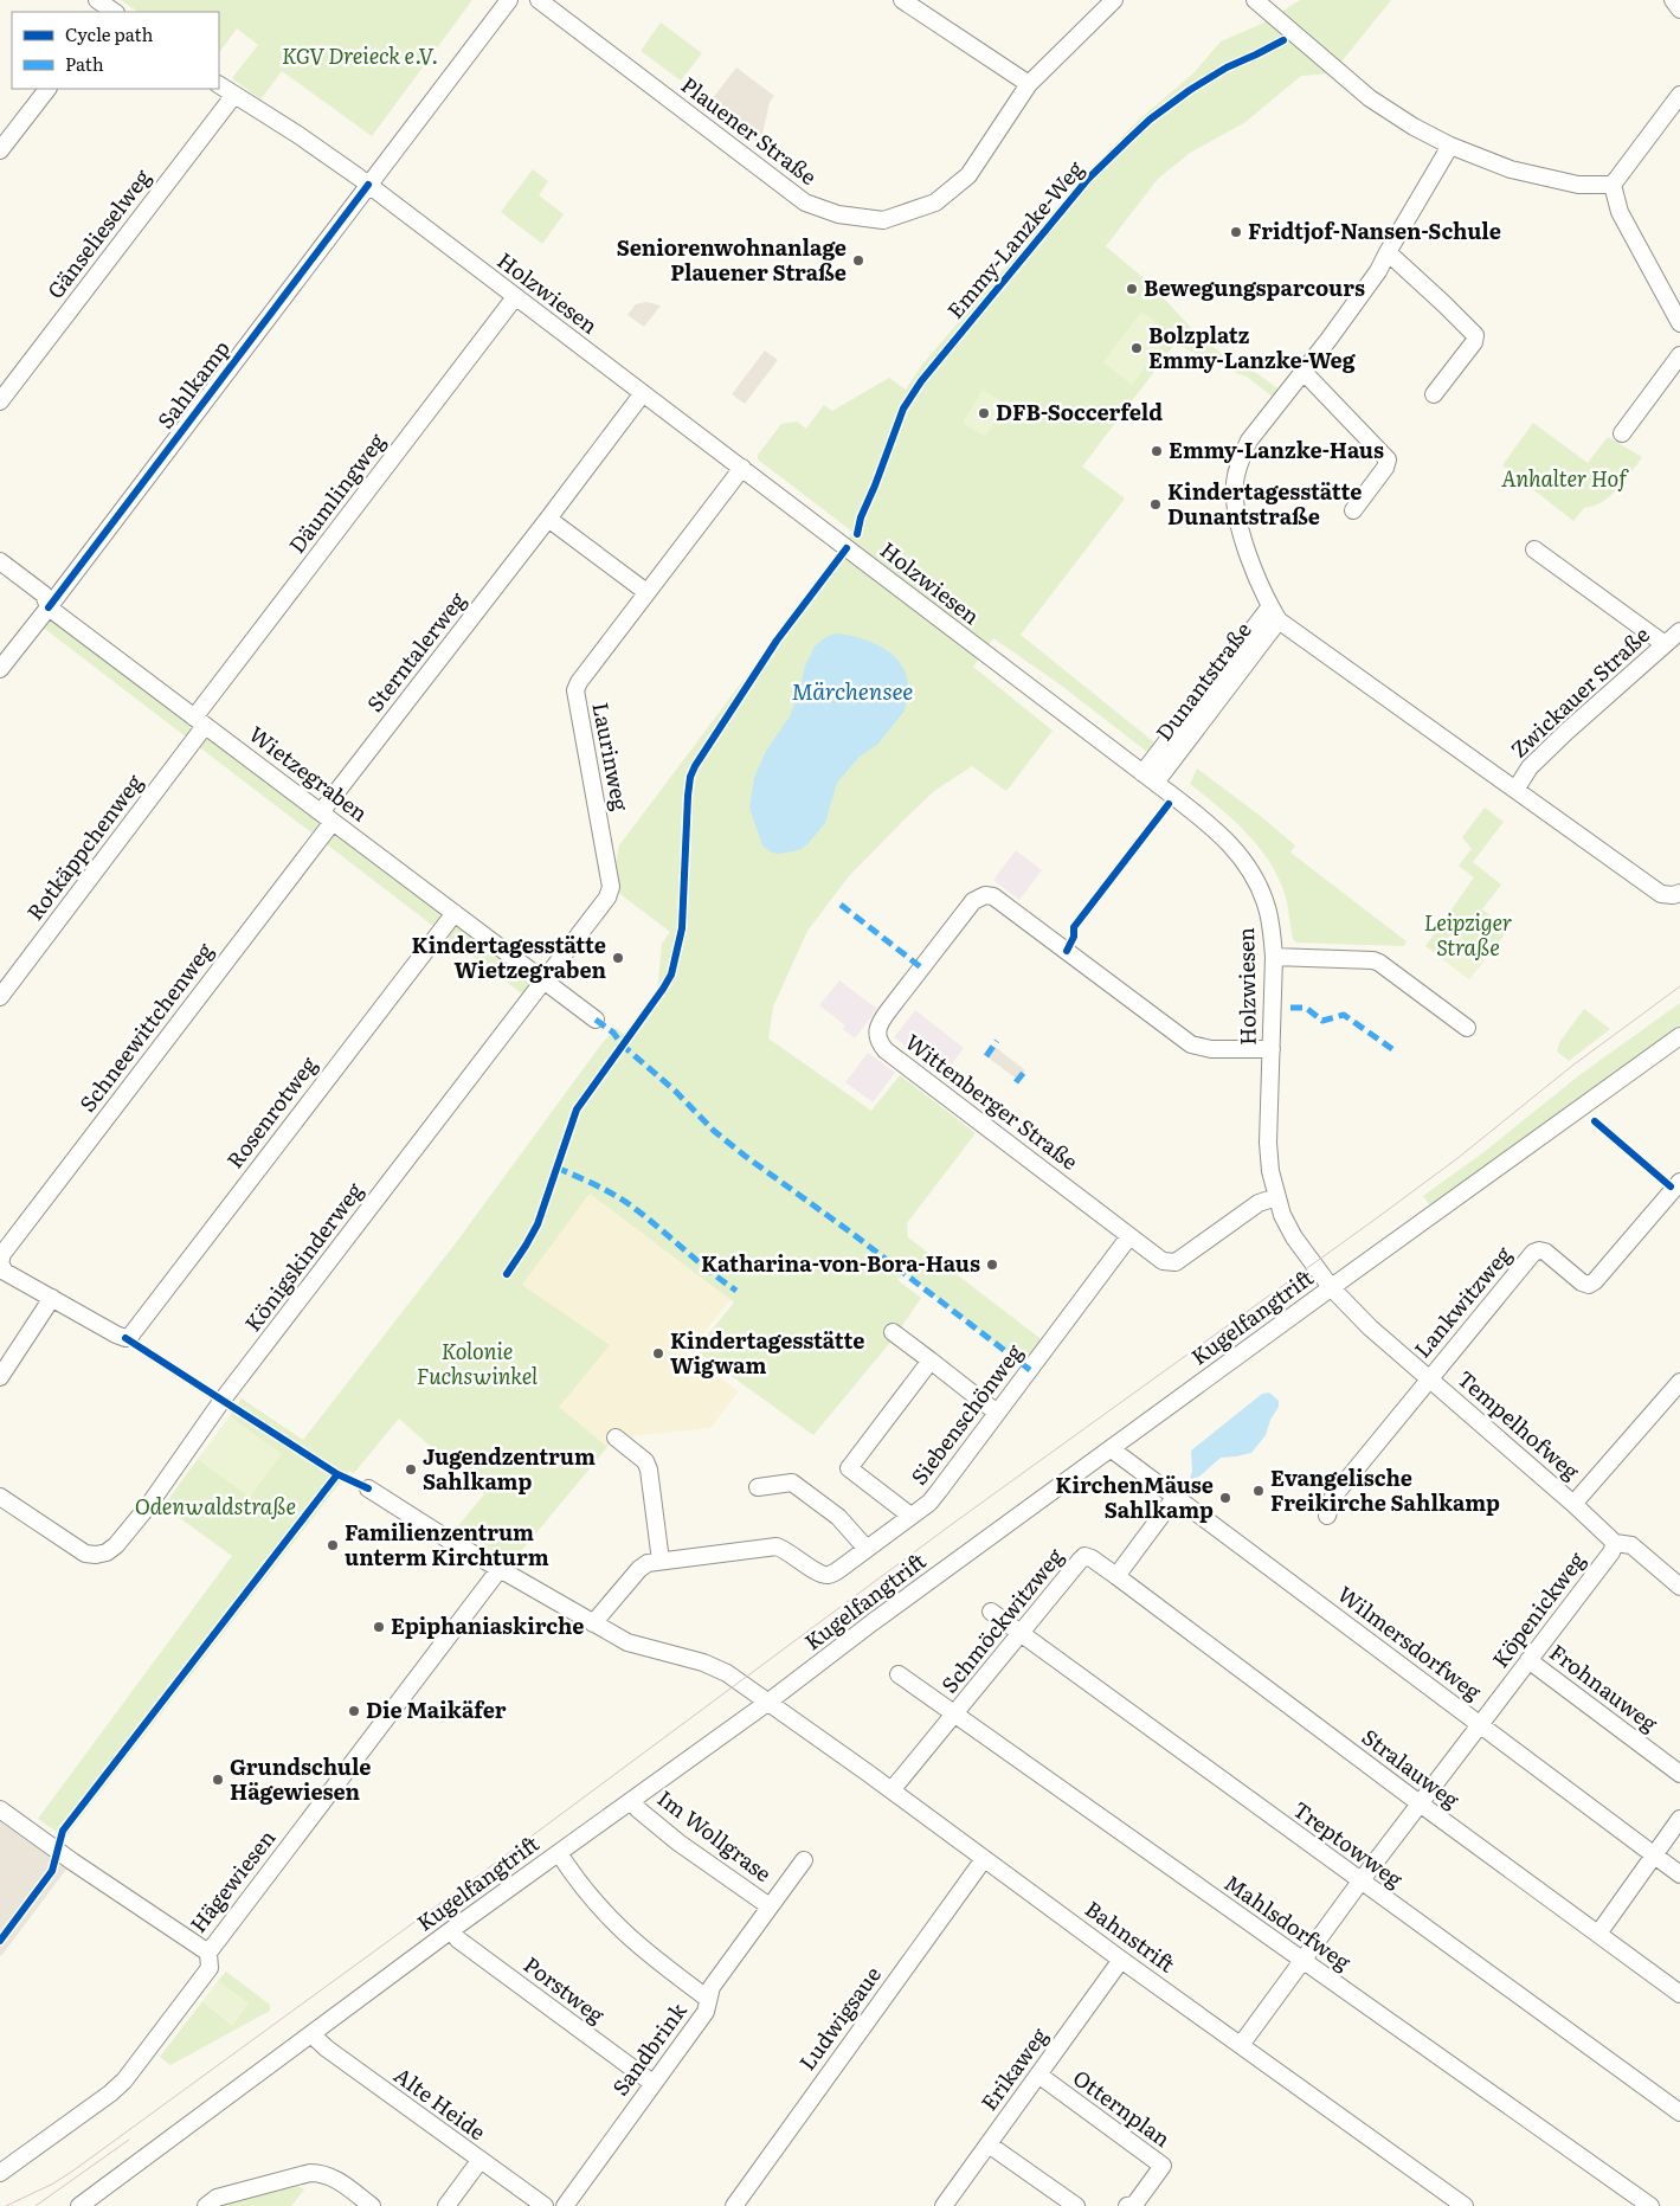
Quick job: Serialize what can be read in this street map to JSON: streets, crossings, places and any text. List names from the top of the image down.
{
  "streets": {
    "street": [
      "Plauener Straße",
      "Gänselieselweg",
      "Holzwiesen",
      "Sahlkamp",
      "Däumlingweg",
      "Sterntalerweg",
      "Dunantstraße",
      "Zwickauer Straße",
      "Laurinweg",
      "Wietzegraben",
      "Rotkäppchenweg",
      "Schneewittchenweg",
      "Wittenberger Straße",
      "Rosenrotweg",
      "Königskinderweg",
      "Lankwitzweg",
      "Kugelfangtrift",
      "Siebenschönweg",
      "Tempelhofweg",
      "Köpenickweg",
      "Schmöckwitzweg",
      "Wilmersdorfweg",
      "Frohnauweg",
      "Stralauweg",
      "Im Wollgrase",
      "Treptowweg",
      "Hägewiesen",
      "Mahlsdorfweg",
      "Bahnstrift",
      "Porstweg",
      "Ludwigsaue",
      "Sandbrink",
      "Erikaweg",
      "Alte Heide",
      "Otternplan"
    ],
    "cycle path": ["Emmy-Lanzke-Weg"]
  },
  "crossings": [
    ["Gänselieselweg", "Holzwiesen"],
    ["Holzwiesen", "Sahlkamp"],
    ["Holzwiesen", "Däumlingweg"],
    ["Holzwiesen", "Sterntalerweg"],
    ["Holzwiesen", "Dunantstraße"],
    ["Holzwiesen", "Laurinweg"],
    ["Holzwiesen", "Wittenberger Straße"],
    ["Holzwiesen", "Kugelfangtrift"],
    ["Holzwiesen", "Tempelhofweg"],
    ["Sahlkamp", "Wietzegraben"],
    ["Däumlingweg", "Wietzegraben"],
    ["Däumlingweg", "Rotkäppchenweg"],
    ["Sterntalerweg", "Wietzegraben"],
    ["Sterntalerweg", "Schneewittchenweg"],
    ["Laurinweg", "Wietzegraben"],
    ["Laurinweg", "Königskinderweg"],
    ["Wietzegraben", "Rotkäppchenweg"],
    ["Wietzegraben", "Schneewittchenweg"],
    ["Wietzegraben", "Rosenrotweg"],
    ["Wietzegraben", "Königskinderweg"],
    ["Wittenberger Straße", "Siebenschönweg"],
    ["Lankwitzweg", "Tempelhofweg"],
    ["Kugelfangtrift", "Tempelhofweg"],
    ["Kugelfangtrift", "Wilmersdorfweg"],
    ["Kugelfangtrift", "Im Wollgrase"],
    ["Kugelfangtrift", "Bahnstrift"],
    ["Kugelfangtrift", "Porstweg"],
    ["Kugelfangtrift", "Alte Heide"],
    ["Tempelhofweg", "Köpenickweg"],
    ["Köpenickweg", "Wilmersdorfweg"],
    ["Köpenickweg", "Frohnauweg"],
    ["Köpenickweg", "Stralauweg"],
    ["Köpenickweg", "Treptowweg"],
    ["Köpenickweg", "Mahlsdorfweg"],
    ["Köpenickweg", "Bahnstrift"],
    ["Schmöckwitzweg", "Stralauweg"],
    ["Schmöckwitzweg", "Treptowweg"],
    ["Schmöckwitzweg", "Mahlsdorfweg"],
    ["Schmöckwitzweg", "Bahnstrift"],
    ["Im Wollgrase", "Sandbrink"],
    ["Bahnstrift", "Ludwigsaue"],
    ["Bahnstrift", "Erikaweg"],
    ["Porstweg", "Sandbrink"],
    ["Erikaweg", "Otternplan"]
  ],
  "water": ["Märchensee"],
  "parks": [
    "KGV Dreieck e.V.",
    "Anhalter Hof",
    "Leipziger Straße",
    "Kolonie Fuchswinkel",
    "Odenwaldstraße"
  ],
  "places": [
    "Fridtjof-Nansen-Schule",
    "Seniorenwohnanlage Plauener Straße",
    "Bewegungsparcours",
    "Bolzplatz Emmy-Lanzke-Weg",
    "DFB-Soccerfeld",
    "Emmy-Lanzke-Haus",
    "Kindertagesstätte Dunantstraße",
    "Kindertagesstätte Wietzegraben",
    "Katharina-von-Bora-Haus",
    "Kindertagesstätte Wigwam",
    "Jugendzentrum Sahlkamp",
    "Evangelische Freikirche Sahlkamp",
    "KirchenMäuse Sahlkamp",
    "Familienzentrum unterm Kirchturm",
    "Epiphaniaskirche",
    "Die Maikäfer",
    "Grundschule Hägewiesen"
  ],
  "legend": ["Cycle path", "Path"]
}
